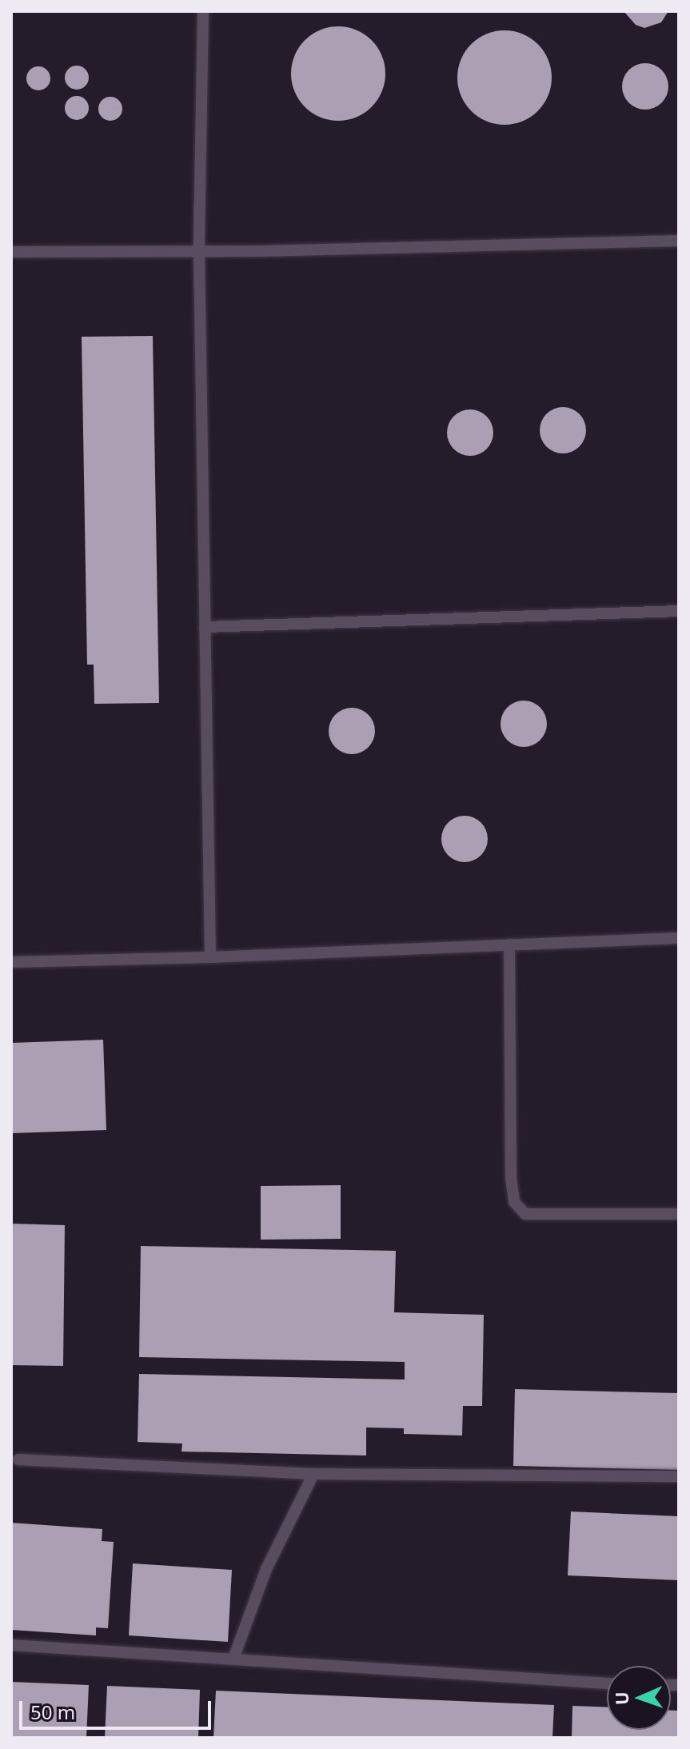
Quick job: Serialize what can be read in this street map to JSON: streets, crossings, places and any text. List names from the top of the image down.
{
  "scale_bar": "50 m",
  "north": "left"
}
